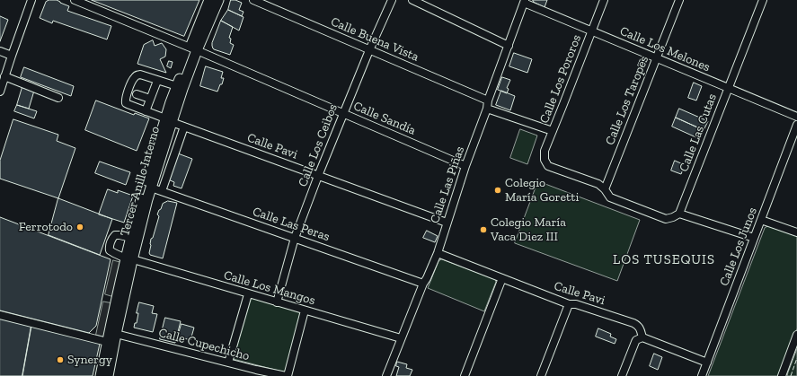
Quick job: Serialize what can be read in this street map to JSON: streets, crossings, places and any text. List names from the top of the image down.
{
  "streets": {
    "main road": ["Tercer Anillo Interno"],
    "street": [
      "Calle Buena Vista",
      "Calle Los Melones",
      "Calle Los Pororos",
      "Calle Los Taropes",
      "Calle Sandía",
      "Calle Las Cutas",
      "Calle Los Ceibos",
      "Calle Pavi",
      "Calle Las Piñas",
      "Calle Las Peras",
      "Calle Los Junos",
      "Calle Los Mangos",
      "Calle Cupechicho"
    ]
  },
  "crossings": [
    ["Calle Buena Vista", "Calle Los Ceibos"],
    ["Calle Buena Vista", "Calle Las Piñas"],
    ["Calle Los Melones", "Calle Los Pororos"],
    ["Calle Los Melones", "Calle Los Taropes"],
    ["Calle Los Melones", "Calle Las Cutas"],
    ["Calle Los Melones", "Calle Las Piñas"],
    ["Calle Los Pororos", "Calle Los Taropes"],
    ["Calle Sandía", "Calle Los Ceibos"],
    ["Calle Sandía", "Tercer Anillo Interno"],
    ["Calle Sandía", "Calle Las Piñas"],
    ["Calle Los Ceibos", "Calle Pavi"],
    ["Calle Los Ceibos", "Calle Las Peras"],
    ["Calle Los Ceibos", "Calle Los Mangos"],
    ["Calle Pavi", "Tercer Anillo Interno"],
    ["Calle Pavi", "Calle Las Piñas"],
    ["Tercer Anillo Interno", "Calle Las Peras"],
    ["Tercer Anillo Interno", "Calle Los Mangos"],
    ["Tercer Anillo Interno", "Calle Cupechicho"],
    ["Calle Las Piñas", "Calle Las Peras"],
    ["Calle Las Piñas", "Calle Los Mangos"]
  ],
  "districts": ["LOS TUSEQUIS"],
  "places": [
    "Colegio María Goretti",
    "Ferrotodo",
    "Colegio María Vaca Diez III",
    "Synergy"
  ]
}
